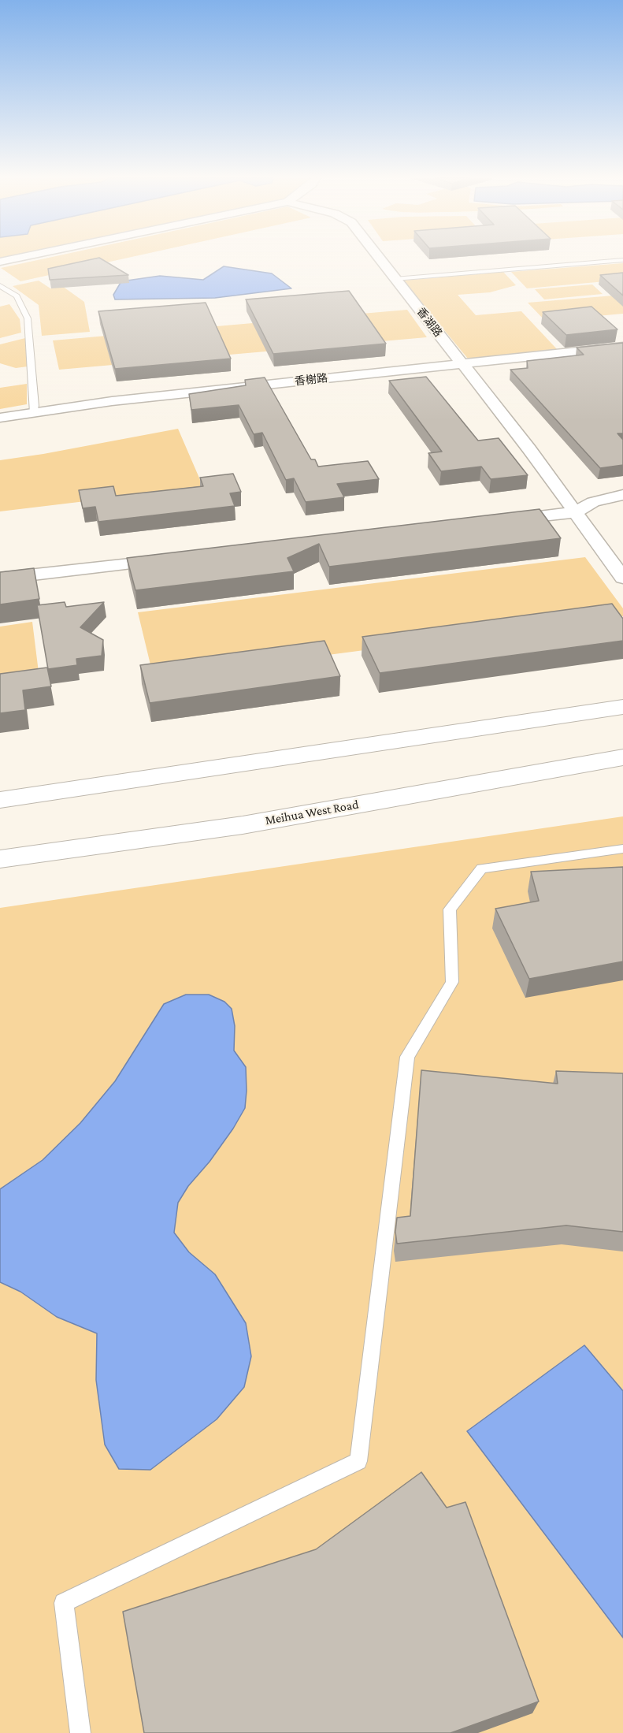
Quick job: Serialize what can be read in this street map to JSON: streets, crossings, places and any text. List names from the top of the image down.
{
  "streets": {
    "main road": ["Meihua West Road"],
    "street": ["香湖路", "香榭路"]
  },
  "crossings": [
    ["香湖路", "香榭路"]
  ]
}
